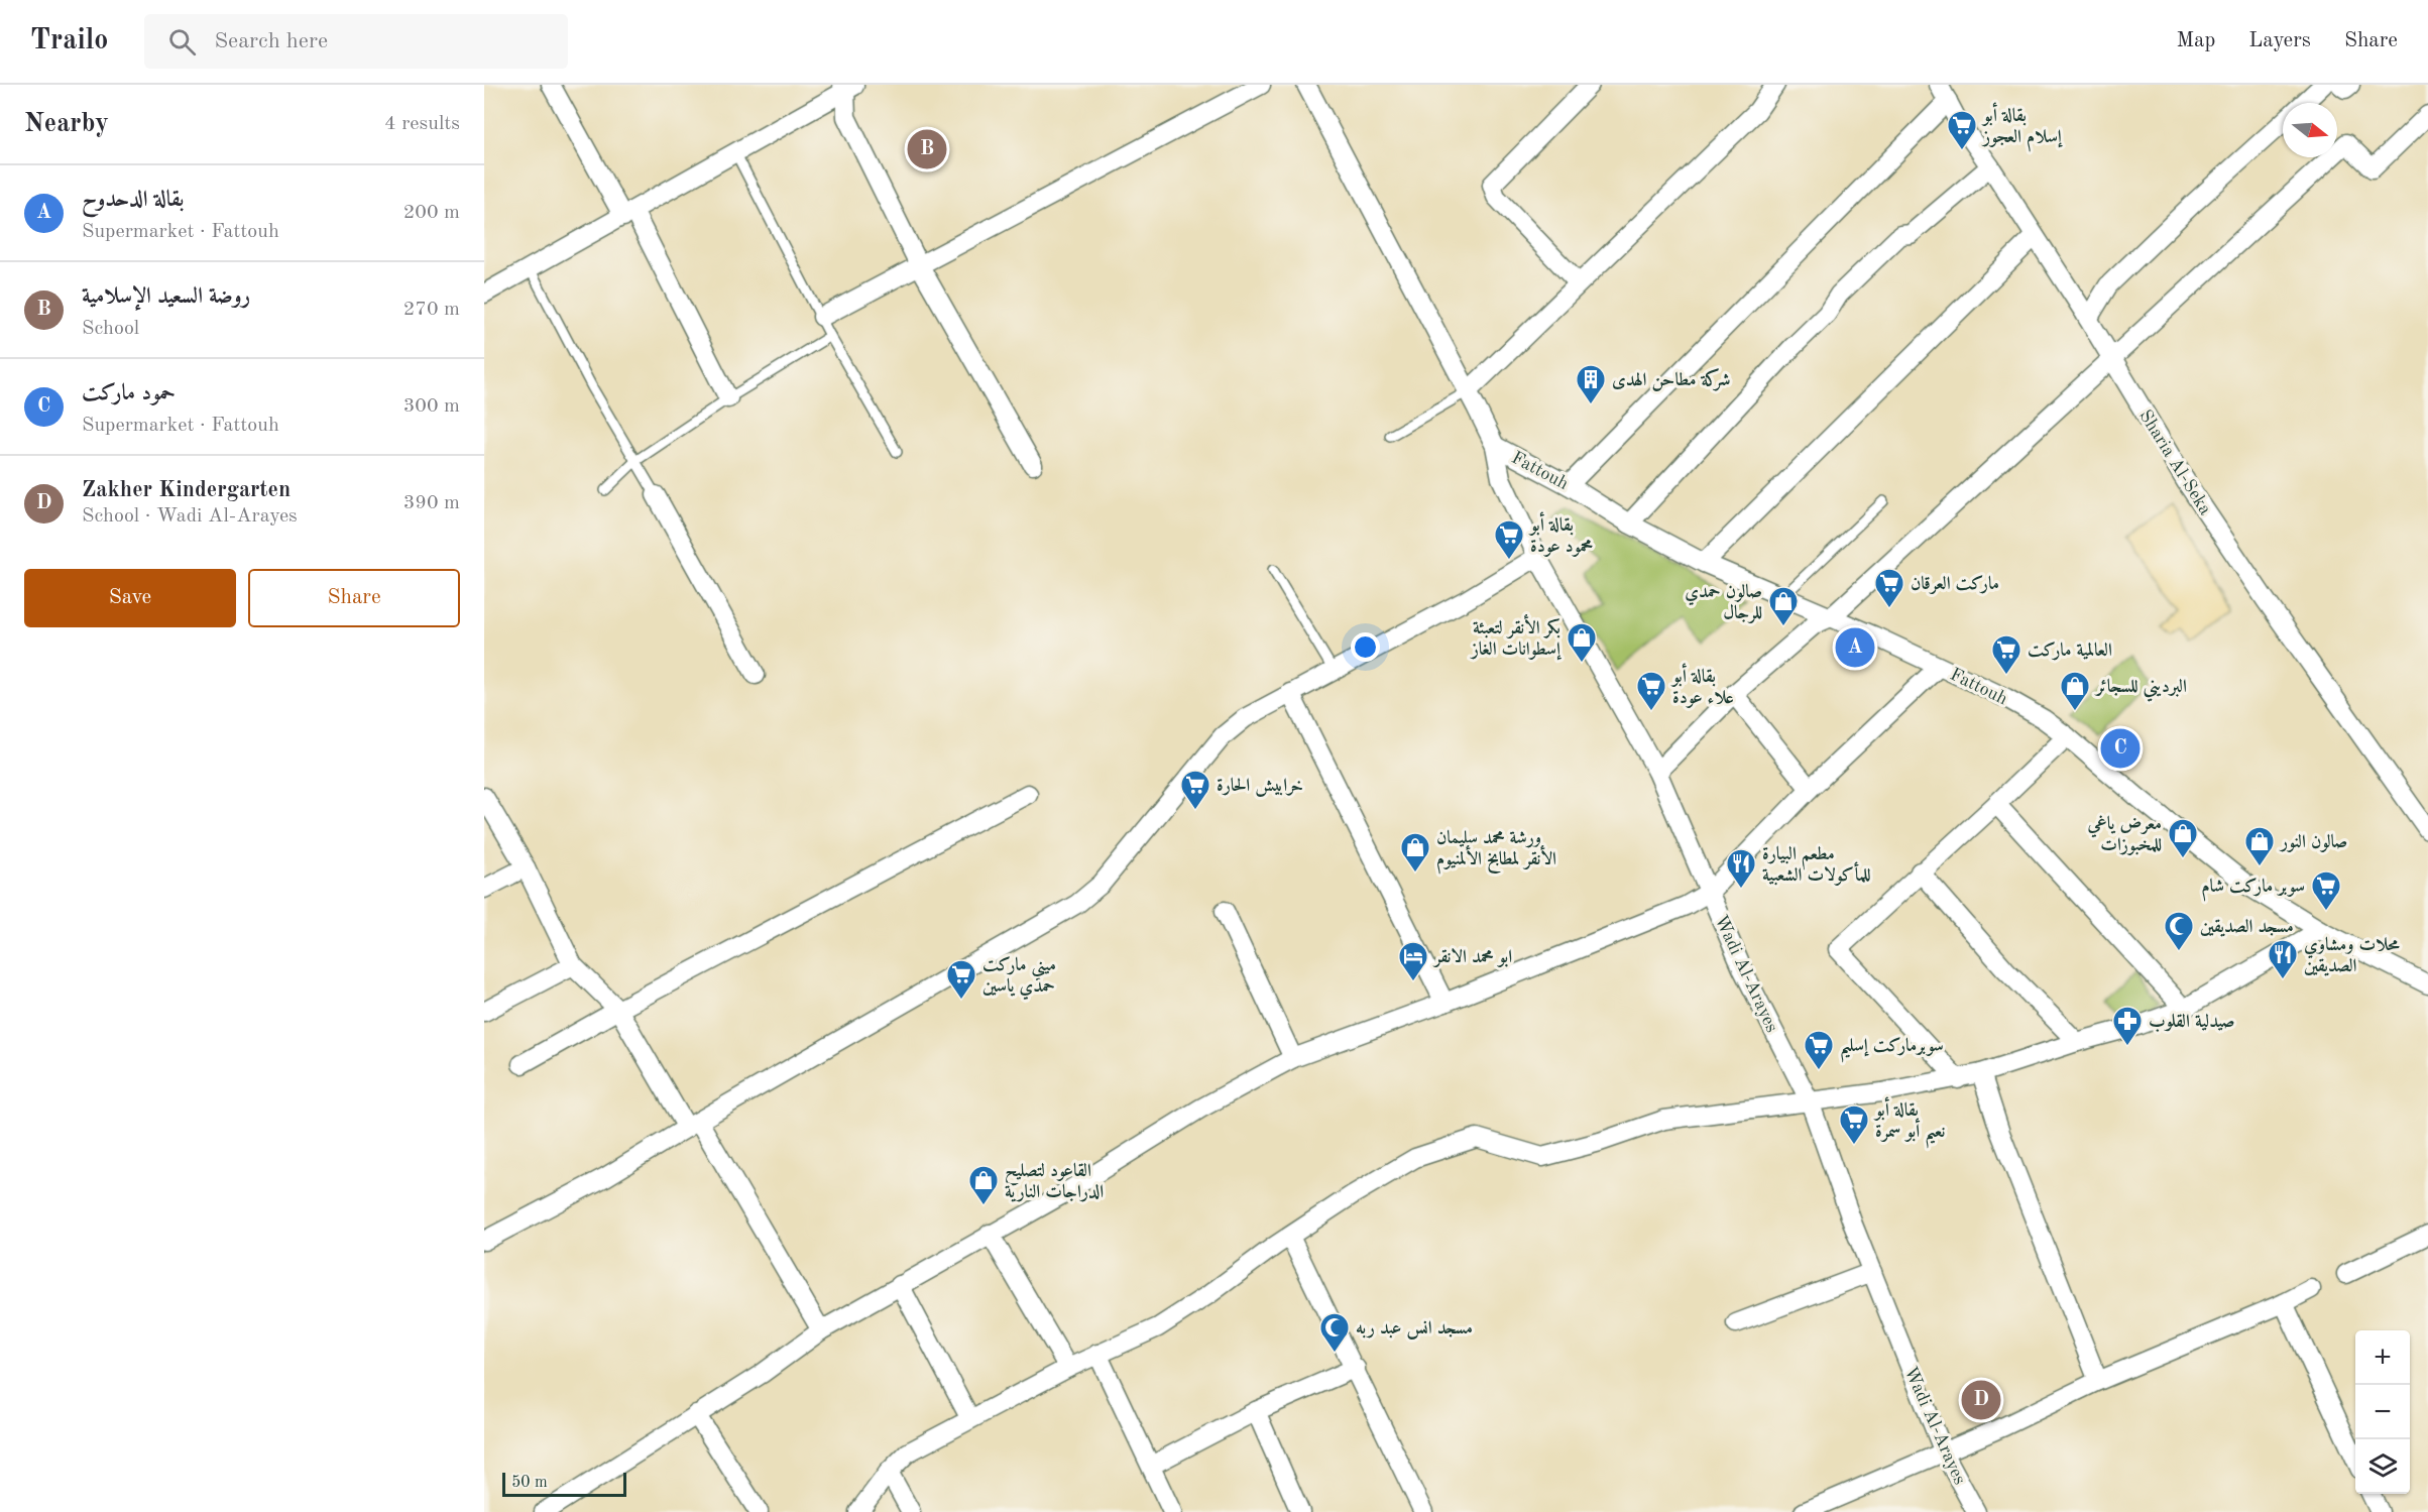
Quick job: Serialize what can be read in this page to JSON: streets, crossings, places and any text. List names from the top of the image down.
{
  "streets": {
    "street": ["Sharia Al-Seka", "Fattouh", "Wadi Al-Arayes"]
  },
  "crossings": [
    ["Fattouh", "Wadi Al-Arayes"]
  ],
  "places": {
    "supermarket": [
      "بقالة أبو إسلام العجوز",
      "بقالة أبو محمود عودة",
      "ماركت العرقان",
      "العالمية ماركت",
      "بقالة أبو علاء عودة",
      "خرابيش الحارة",
      "سوبر ماركت شام",
      "ميني ماركت حمدي ياسين",
      "سوبرماركت إسليم",
      "بقالة أبو نعيم أبو سمرة"
    ],
    "building": ["شركة مطاحن الهدى"],
    "shop": [
      "صالون حمدي للرجال",
      "بكر الأنقر لتعبئة إسطوانات الغاز",
      "البرديني للسجائر",
      "معرض ياغي للمخبوزات",
      "صالون النور",
      "ورشة محمد سليمان الأنقر لمطابخ الألمنيوم",
      "القاعود لتصليح الدراجات النارية"
    ],
    "restaurant": ["مطعم البيارة للمأكولات الشعبية", "محلات ومشاوي الصديقين"],
    "mosque": ["مسجد الصديقين", "مسجد انس عبد ربه"],
    "hotel": ["ابو محمد الانقر"],
    "pharmacy": ["صيدلية القلوب"]
  },
  "scale_bar": "50 m",
  "north": "right",
  "page": {
    "header": "Trailo",
    "search": "Search here",
    "nav": ["Map", "Layers", "Share"],
    "heading": ["Nearby", "4 results"],
    "pins": [
      "B",
      "A",
      "C",
      "D"
    ],
    "list": [
      {
        "mark": "A",
        "name": "بقالة الدحدوح",
        "note": "Supermarket · Fattouh",
        "value": "200 m"
      },
      {
        "mark": "B",
        "name": "روضة السعيد الإسلامية",
        "note": "School",
        "value": "270 m"
      },
      {
        "mark": "C",
        "name": "حمود ماركت",
        "note": "Supermarket · Fattouh",
        "value": "300 m"
      },
      {
        "mark": "D",
        "name": "Zakher Kindergarten",
        "note": "School · Wadi Al-Arayes",
        "value": "390 m"
      }
    ],
    "buttons": ["Save", "Share"],
    "map_buttons": ["+", "−"],
    "scale": "50 m"
  }
}
